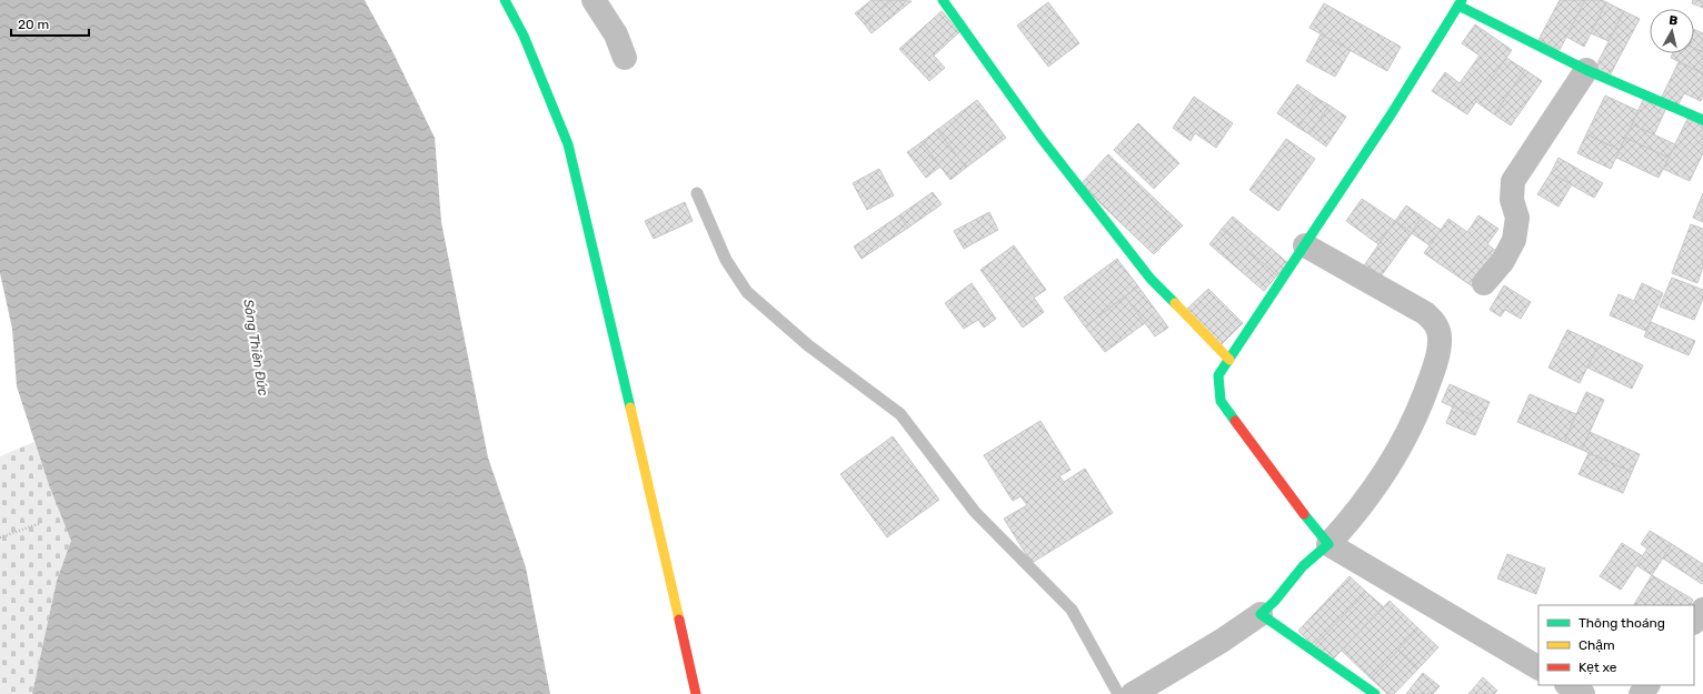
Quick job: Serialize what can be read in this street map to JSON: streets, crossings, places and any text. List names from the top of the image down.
{
  "water": ["Sông Thiên Đức"],
  "legend": ["Thông thoáng", "Chậm", "Kẹt xe"],
  "scale_bar": "20 m",
  "north": "top"
}
